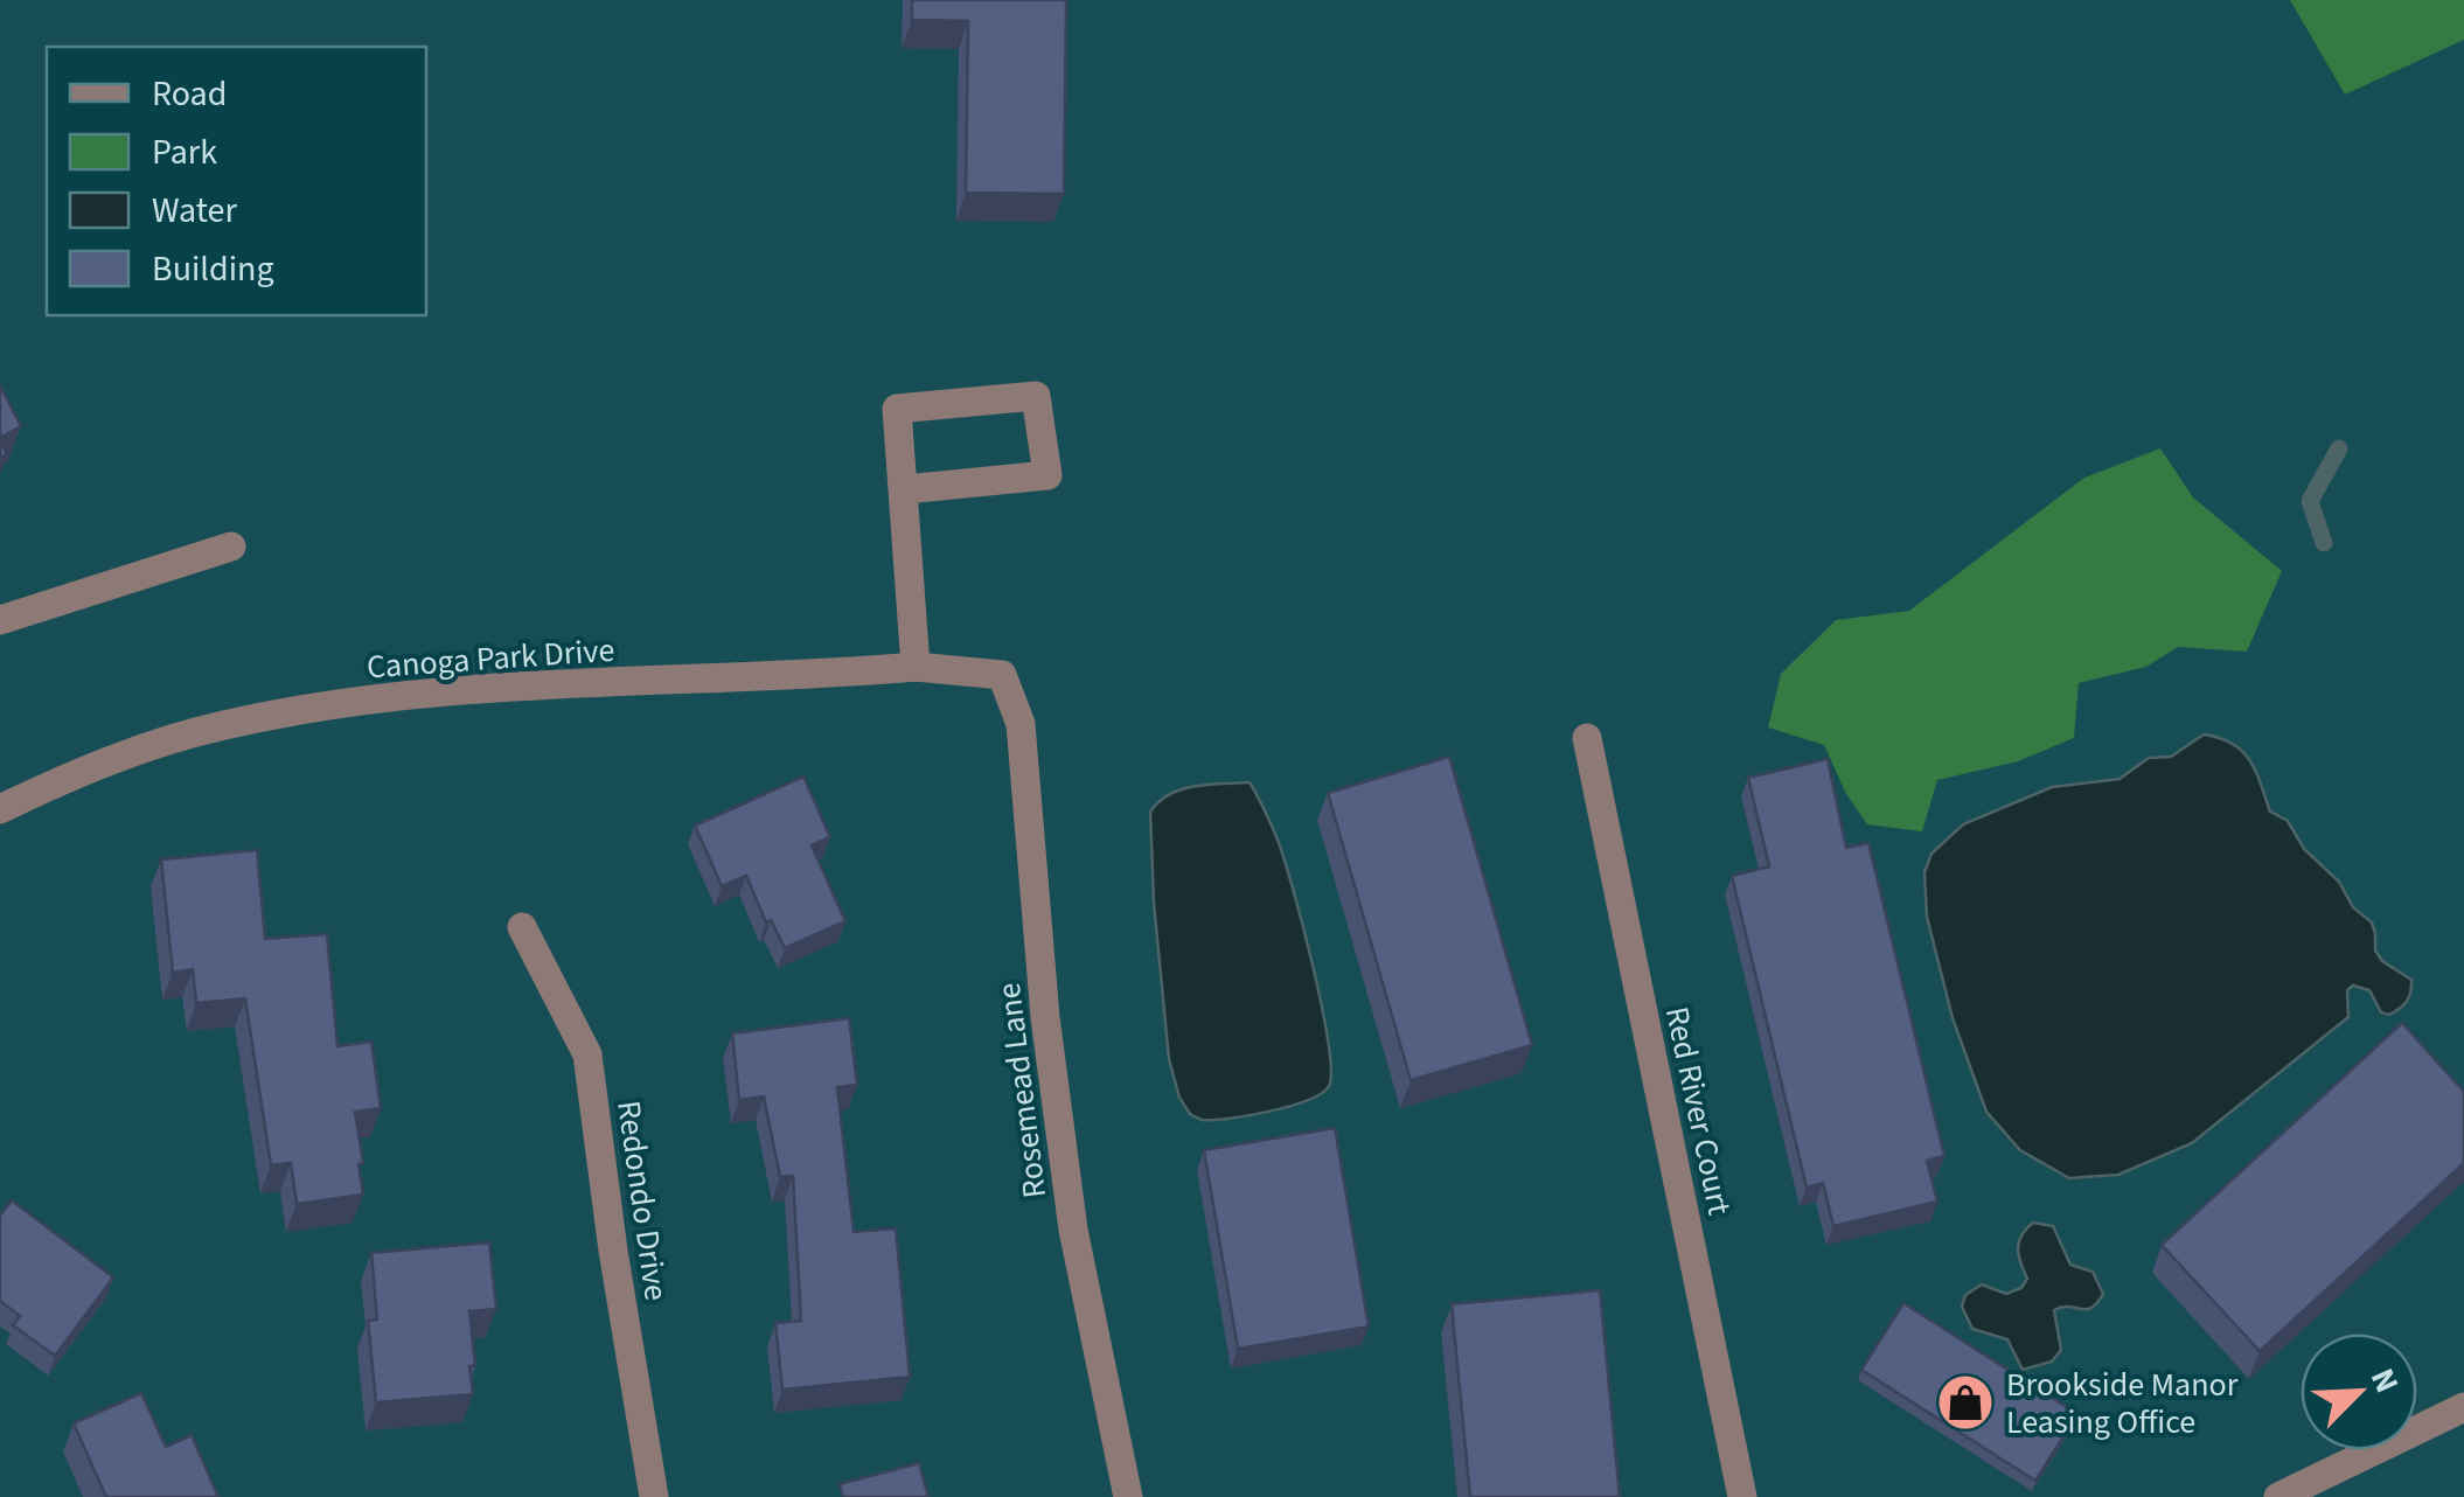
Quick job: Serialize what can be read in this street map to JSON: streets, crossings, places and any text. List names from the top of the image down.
{
  "streets": {
    "street": [
      "Canoga Park Drive",
      "Rosemead Lane",
      "Red River Court",
      "Redondo Drive"
    ]
  },
  "crossings": [
    ["Canoga Park Drive", "Rosemead Lane"]
  ],
  "places": {
    "shop": ["Brookside Manor Leasing Office"]
  },
  "legend": [
    "Road",
    "Park",
    "Water",
    "Building"
  ],
  "north": "top right"
}
